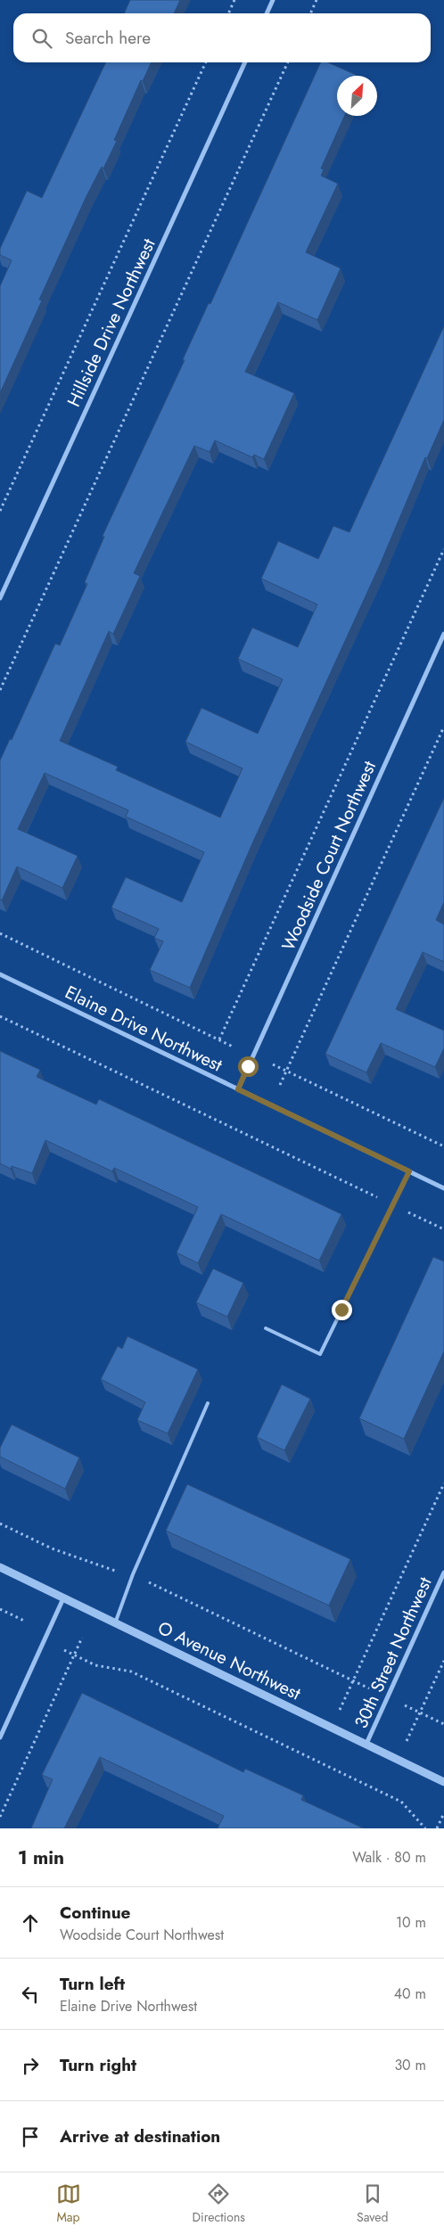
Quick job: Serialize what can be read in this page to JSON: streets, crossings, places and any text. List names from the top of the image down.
{
  "streets": {
    "street": [
      "Hillside Drive Northwest",
      "Woodside Court Northwest",
      "Elaine Drive Northwest",
      "30th Street Northwest",
      "O Avenue Northwest"
    ]
  },
  "crossings": [
    ["Woodside Court Northwest", "Elaine Drive Northwest"],
    ["30th Street Northwest", "O Avenue Northwest"]
  ],
  "north": "top right",
  "page": {
    "search": "Search here",
    "heading": ["1 min", "Walk · 80 m"],
    "list": [
      ["Continue", "Woodside Court Northwest", "10 m"],
      ["Turn left", "Elaine Drive Northwest", "40 m"],
      ["Turn right", "30 m"],
      "Arrive at destination"
    ],
    "nav": ["Map", "Directions", "Saved"]
  }
}
